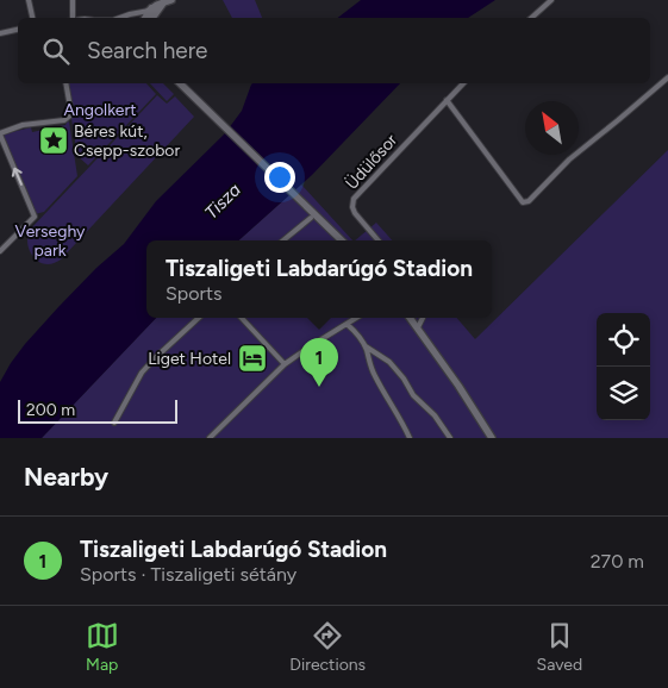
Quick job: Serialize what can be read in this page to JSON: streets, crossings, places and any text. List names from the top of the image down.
{
  "streets": {
    "street": ["Üdülősor"]
  },
  "water": ["Tisza"],
  "parks": ["Angolkert", "Verseghy park"],
  "places": {
    "place": ["Béres kút, Csepp-szobor"],
    "hotel": ["Liget Hotel"]
  },
  "scale_bar": "200 m",
  "north": "top left",
  "page": {
    "search": "Search here",
    "popup": ["Tiszaligeti Labdarúgó Stadion", "Sports"],
    "pins": "1",
    "scale": "200 m",
    "heading": "Nearby",
    "list": [
      {
        "mark": "1",
        "name": "Tiszaligeti Labdarúgó Stadion",
        "note": "Sports · Tiszaligeti sétány",
        "value": "270 m"
      }
    ],
    "nav": ["Map", "Directions", "Saved"]
  }
}
